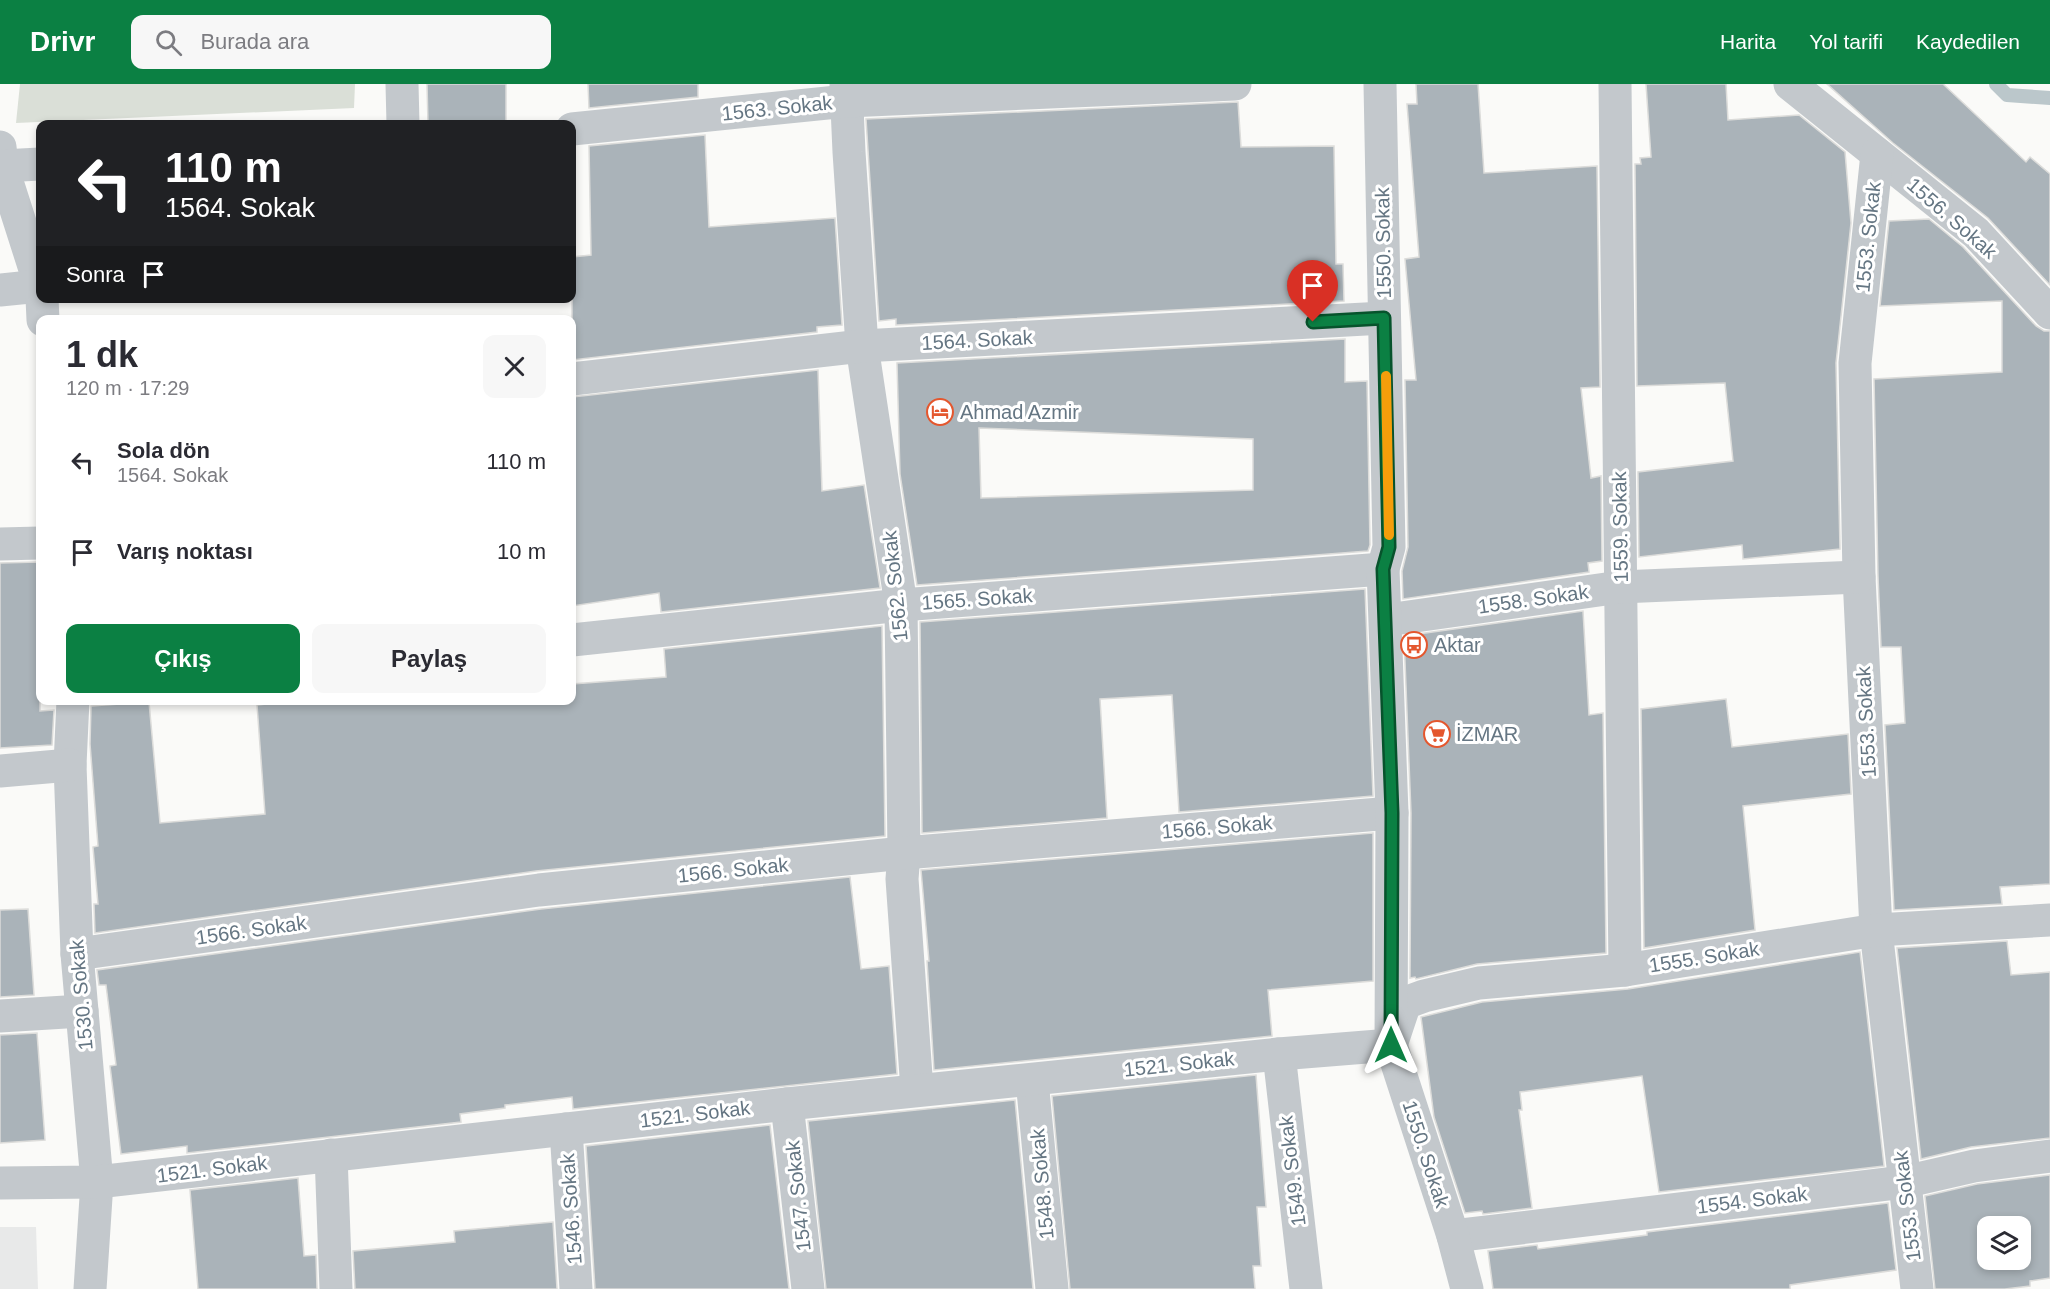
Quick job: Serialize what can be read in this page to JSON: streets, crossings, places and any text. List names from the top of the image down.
{
  "streets": {
    "street": [
      "1563. Sokak",
      "1556. Sokak",
      "1553. Sokak",
      "1550. Sokak",
      "1564. Sokak",
      "1559. Sokak",
      "1562. Sokak",
      "1565. Sokak",
      "1558. Sokak",
      "1566. Sokak",
      "1555. Sokak",
      "1530. Sokak",
      "1521. Sokak",
      "1549. Sokak",
      "1548. Sokak",
      "1547. Sokak",
      "1554. Sokak",
      "1546. Sokak"
    ]
  },
  "crossings": [
    ["1563. Sokak", "1562. Sokak"],
    ["1556. Sokak", "1553. Sokak"],
    ["1553. Sokak", "1558. Sokak"],
    ["1553. Sokak", "1555. Sokak"],
    ["1553. Sokak", "1554. Sokak"],
    ["1550. Sokak", "1564. Sokak"],
    ["1550. Sokak", "1565. Sokak"],
    ["1550. Sokak", "1558. Sokak"],
    ["1550. Sokak", "1566. Sokak"],
    ["1550. Sokak", "1555. Sokak"],
    ["1550. Sokak", "1521. Sokak"],
    ["1550. Sokak", "1554. Sokak"],
    ["1564. Sokak", "1562. Sokak"],
    ["1559. Sokak", "1558. Sokak"],
    ["1559. Sokak", "1555. Sokak"],
    ["1562. Sokak", "1565. Sokak"],
    ["1562. Sokak", "1566. Sokak"],
    ["1562. Sokak", "1521. Sokak"],
    ["1566. Sokak", "1530. Sokak"],
    ["1555. Sokak", "1521. Sokak"],
    ["1530. Sokak", "1521. Sokak"],
    ["1521. Sokak", "1549. Sokak"],
    ["1521. Sokak", "1548. Sokak"],
    ["1521. Sokak", "1547. Sokak"],
    ["1521. Sokak", "1546. Sokak"]
  ],
  "places": {
    "hotel": ["Ahmad Azmir"],
    "bus stop": ["Aktar"],
    "supermarket": ["İZMAR"]
  },
  "page": {
    "header": "Drivr",
    "search": "Burada ara",
    "nav": ["Harita", "Yol tarifi", "Kaydedilen"],
    "turn": ["110 m", "1564. Sokak"],
    "then": "Sonra",
    "heading": ["1 dk", "120 m · 17:29"],
    "list": [
      {
        "name": "Sola dön",
        "note": "1564. Sokak",
        "value": "110 m"
      },
      {
        "name": "Varış noktası",
        "value": "10 m"
      }
    ],
    "buttons": ["Çıkış", "Paylaş"]
  }
}
